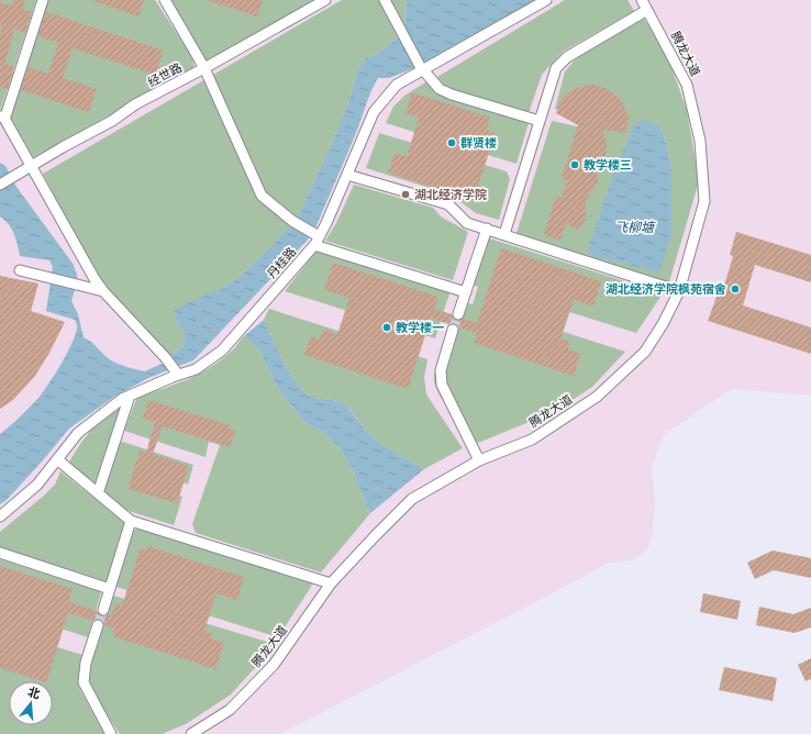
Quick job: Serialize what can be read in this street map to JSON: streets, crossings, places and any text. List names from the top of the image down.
{
  "streets": {
    "street": ["腾龙大道", "经世路", "丹桂路"]
  },
  "water": ["飞柳塘"],
  "places": [
    "群贤楼",
    "教学楼三",
    "湖北经济学院",
    "湖北经济学院枫苑宿舍",
    "教学楼一"
  ],
  "north": "top"
}
